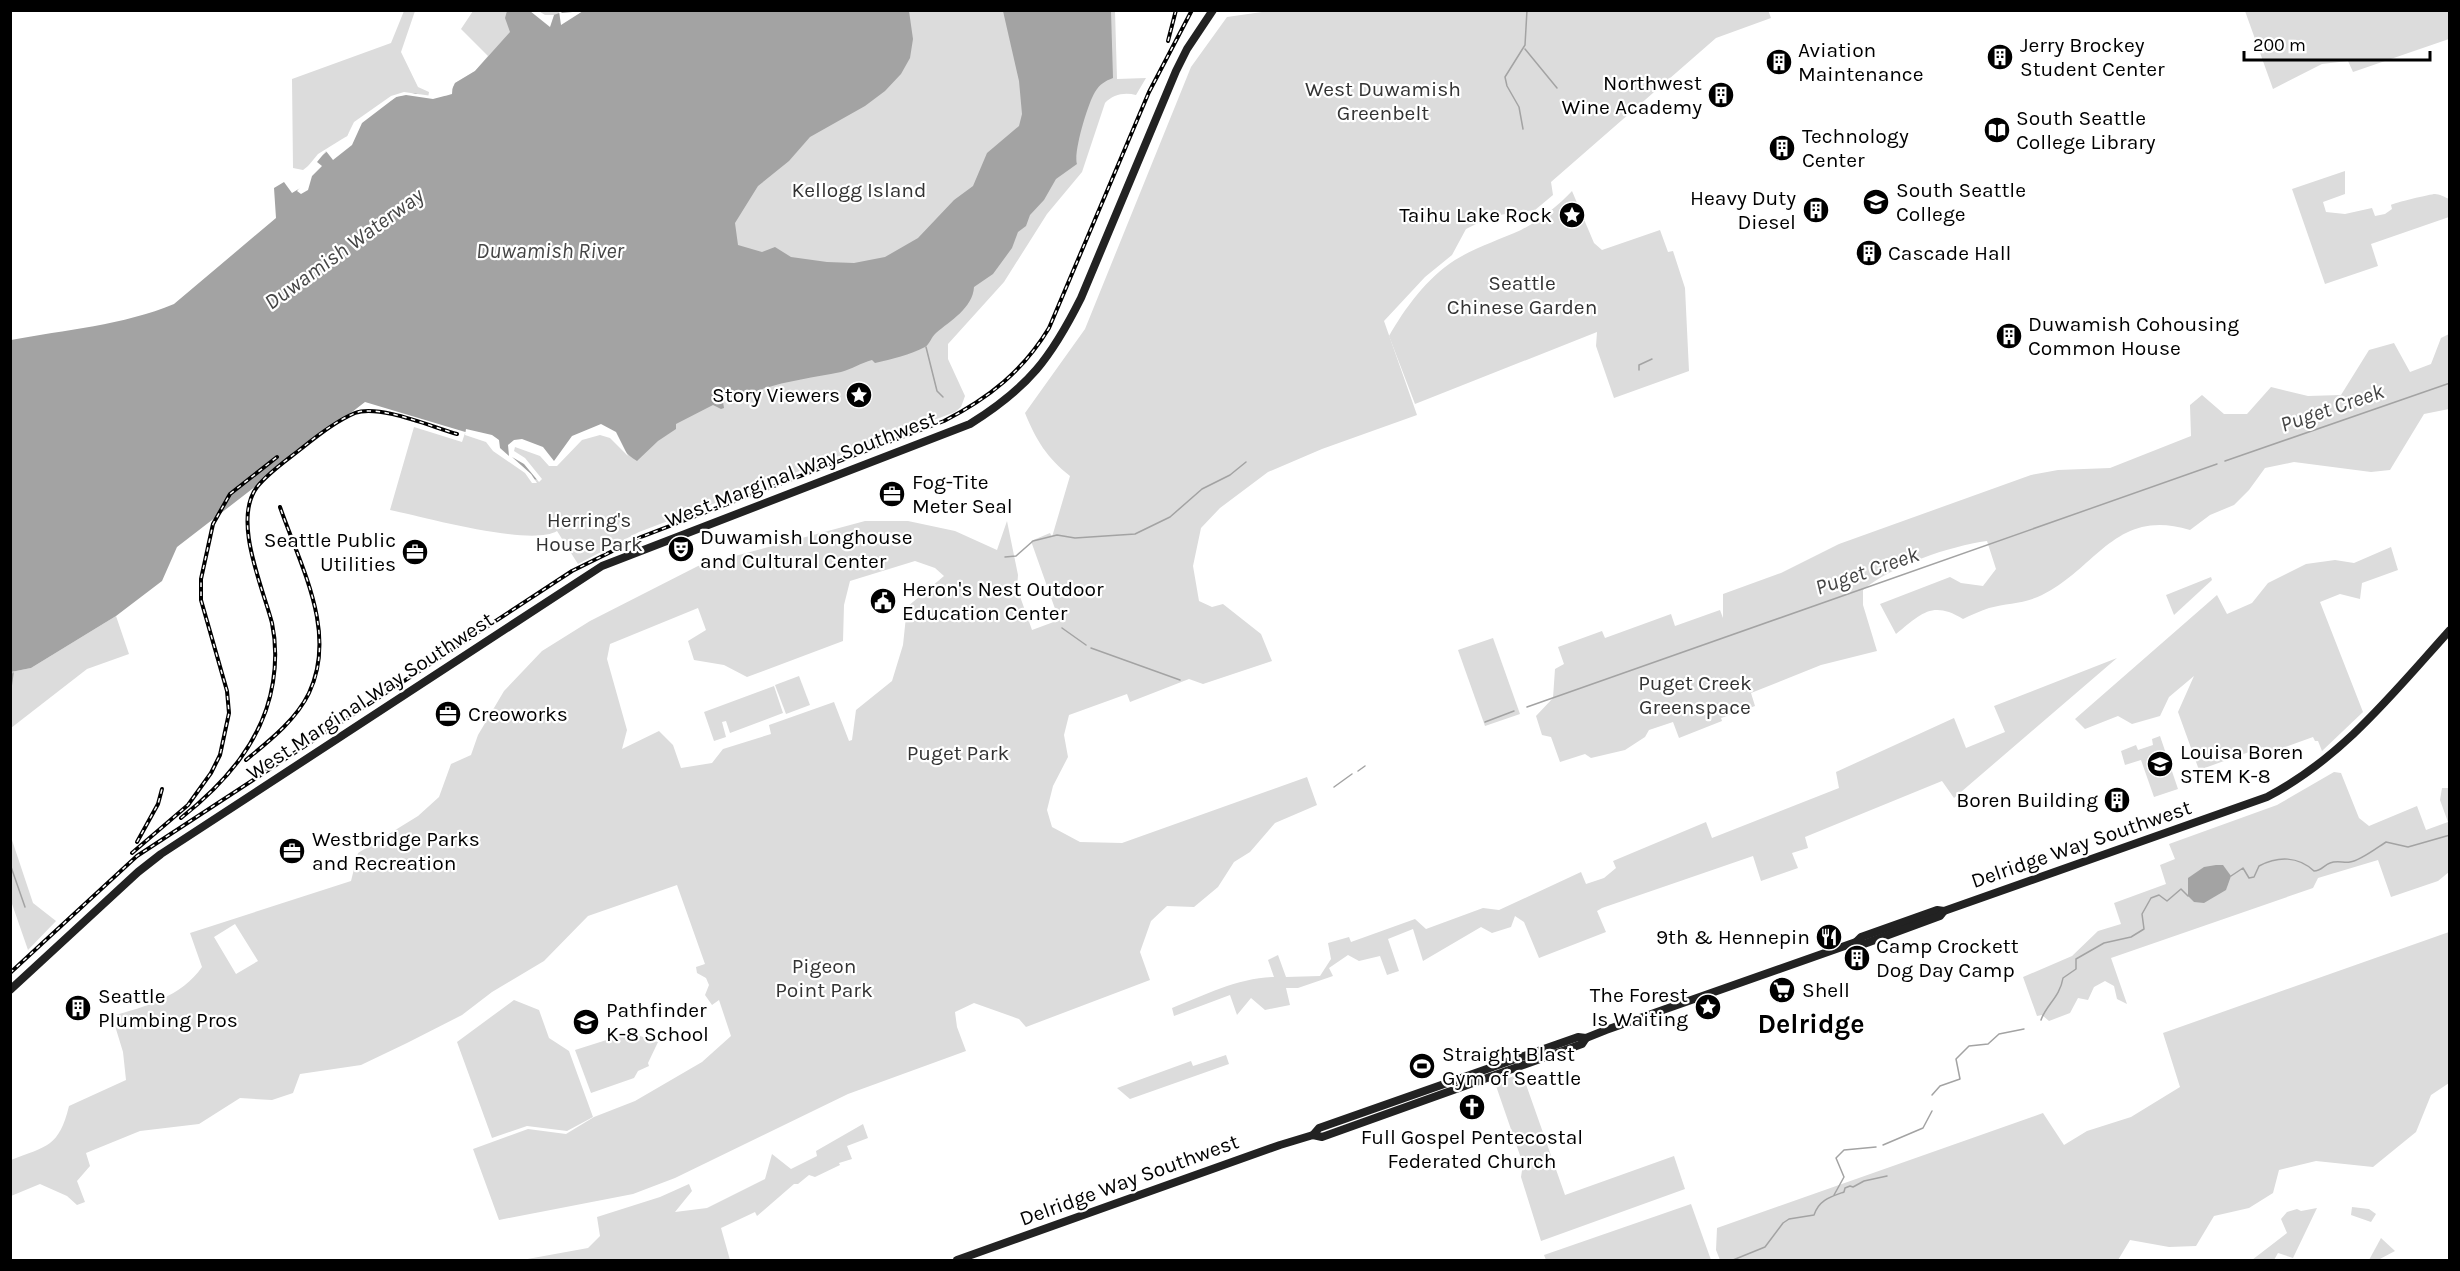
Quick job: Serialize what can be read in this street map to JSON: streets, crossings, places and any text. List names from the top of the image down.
{
  "streets": {
    "main road": ["West Marginal Way Southwest", "Delridge Way Southwest"]
  },
  "districts": ["Delridge"],
  "water": ["Duwamish Waterway", "Duwamish River", "Puget Creek"],
  "parks": [
    "West Duwamish Greenbelt",
    "Kellogg Island",
    "Seattle Chinese Garden",
    "Herring's House Park",
    "Puget Creek Greenspace",
    "Puget Park",
    "Pigeon Point Park"
  ],
  "places": {
    "building": [
      "Jerry Brockey Student Center",
      "Aviation Maintenance",
      "Northwest Wine Academy",
      "Technology Center",
      "Heavy Duty Diesel",
      "Cascade Hall",
      "Duwamish Cohousing Common House",
      "Boren Building",
      "Camp Crockett Dog Day Camp",
      "Seattle Plumbing Pros"
    ],
    "library": ["South Seattle College Library"],
    "school or university": ["South Seattle College", "Louisa Boren STEM K-8", "Pathfinder K-8 School"],
    "place": ["Taihu Lake Rock", "Story Viewers", "The Forest Is Waiting"],
    "office": [
      "Fog-Tite Meter Seal",
      "Seattle Public Utilities",
      "Creoworks",
      "Westbridge Parks and Recreation"
    ],
    "theatre": ["Duwamish Longhouse and Cultural Center"],
    "public building": ["Heron's Nest Outdoor Education Center"],
    "restaurant": ["9th & Hennepin"],
    "supermarket": ["Shell"],
    "sports": ["Straight Blast Gym of Seattle"],
    "church": ["Full Gospel Pentecostal Federated Church"]
  },
  "scale_bar": "200 m"
}
